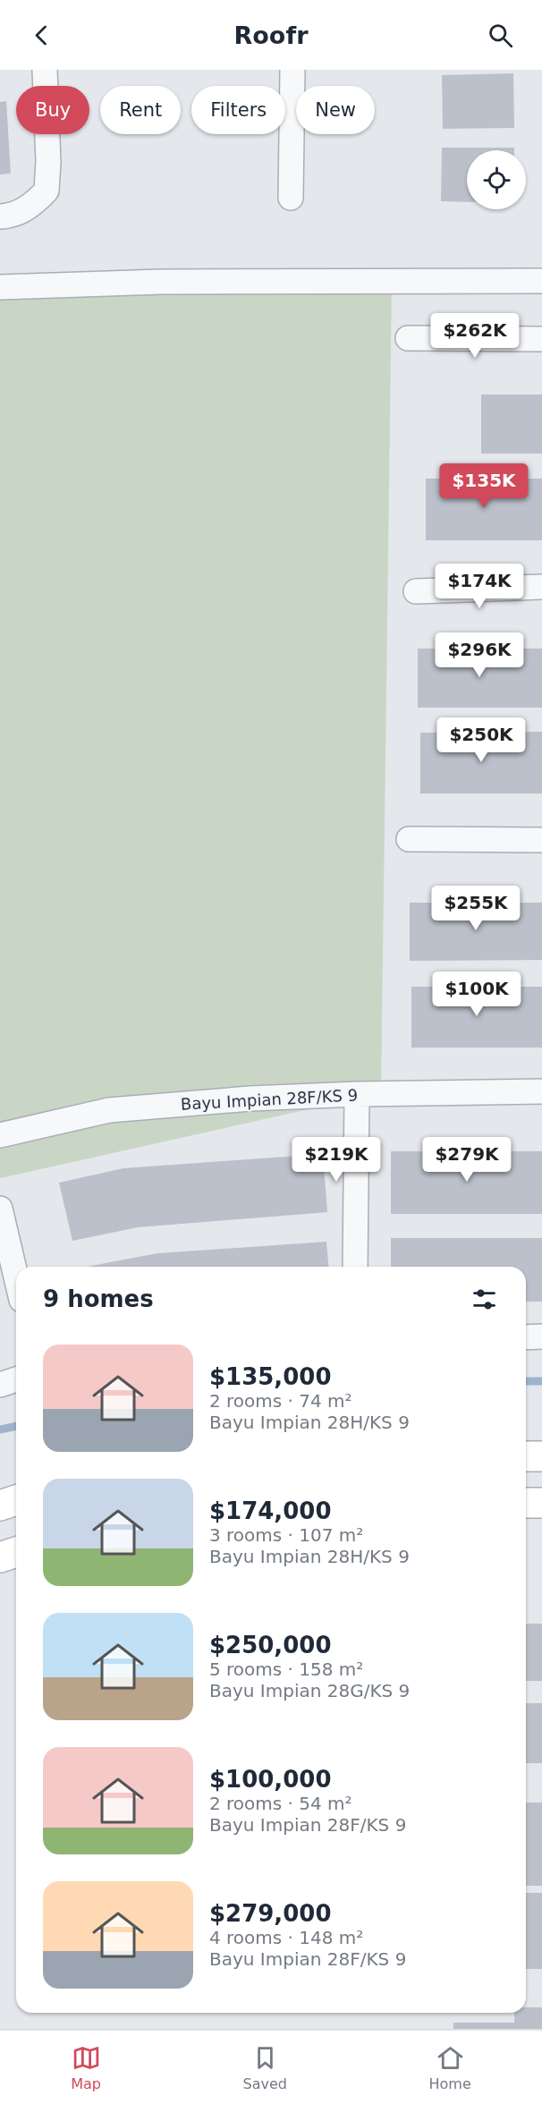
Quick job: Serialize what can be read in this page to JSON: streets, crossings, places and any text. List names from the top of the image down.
{
  "streets": {
    "street": ["Bayu Impian 28F/KS 9"]
  },
  "page": {
    "header": "Roofr",
    "chip": [
      "Buy",
      "Rent",
      "Filters",
      "New"
    ],
    "price": [
      "$262K",
      "$135K",
      "$174K",
      "$296K",
      "$250K",
      "$255K",
      "$100K",
      "$219K",
      "$279K"
    ],
    "heading": "9 homes",
    "list": [
      {
        "name": "$135,000",
        "note": "2 rooms · 74 m² · Bayu Impian 28H/KS 9"
      },
      {
        "name": "$174,000",
        "note": "3 rooms · 107 m² · Bayu Impian 28H/KS 9"
      },
      {
        "name": "$250,000",
        "note": "5 rooms · 158 m² · Bayu Impian 28G/KS 9"
      },
      {
        "name": "$100,000",
        "note": "2 rooms · 54 m² · Bayu Impian 28F/KS 9"
      },
      {
        "name": "$279,000",
        "note": "4 rooms · 148 m² · Bayu Impian 28F/KS 9"
      }
    ],
    "tabs": ["Map", "Saved", "Home"]
  }
}
